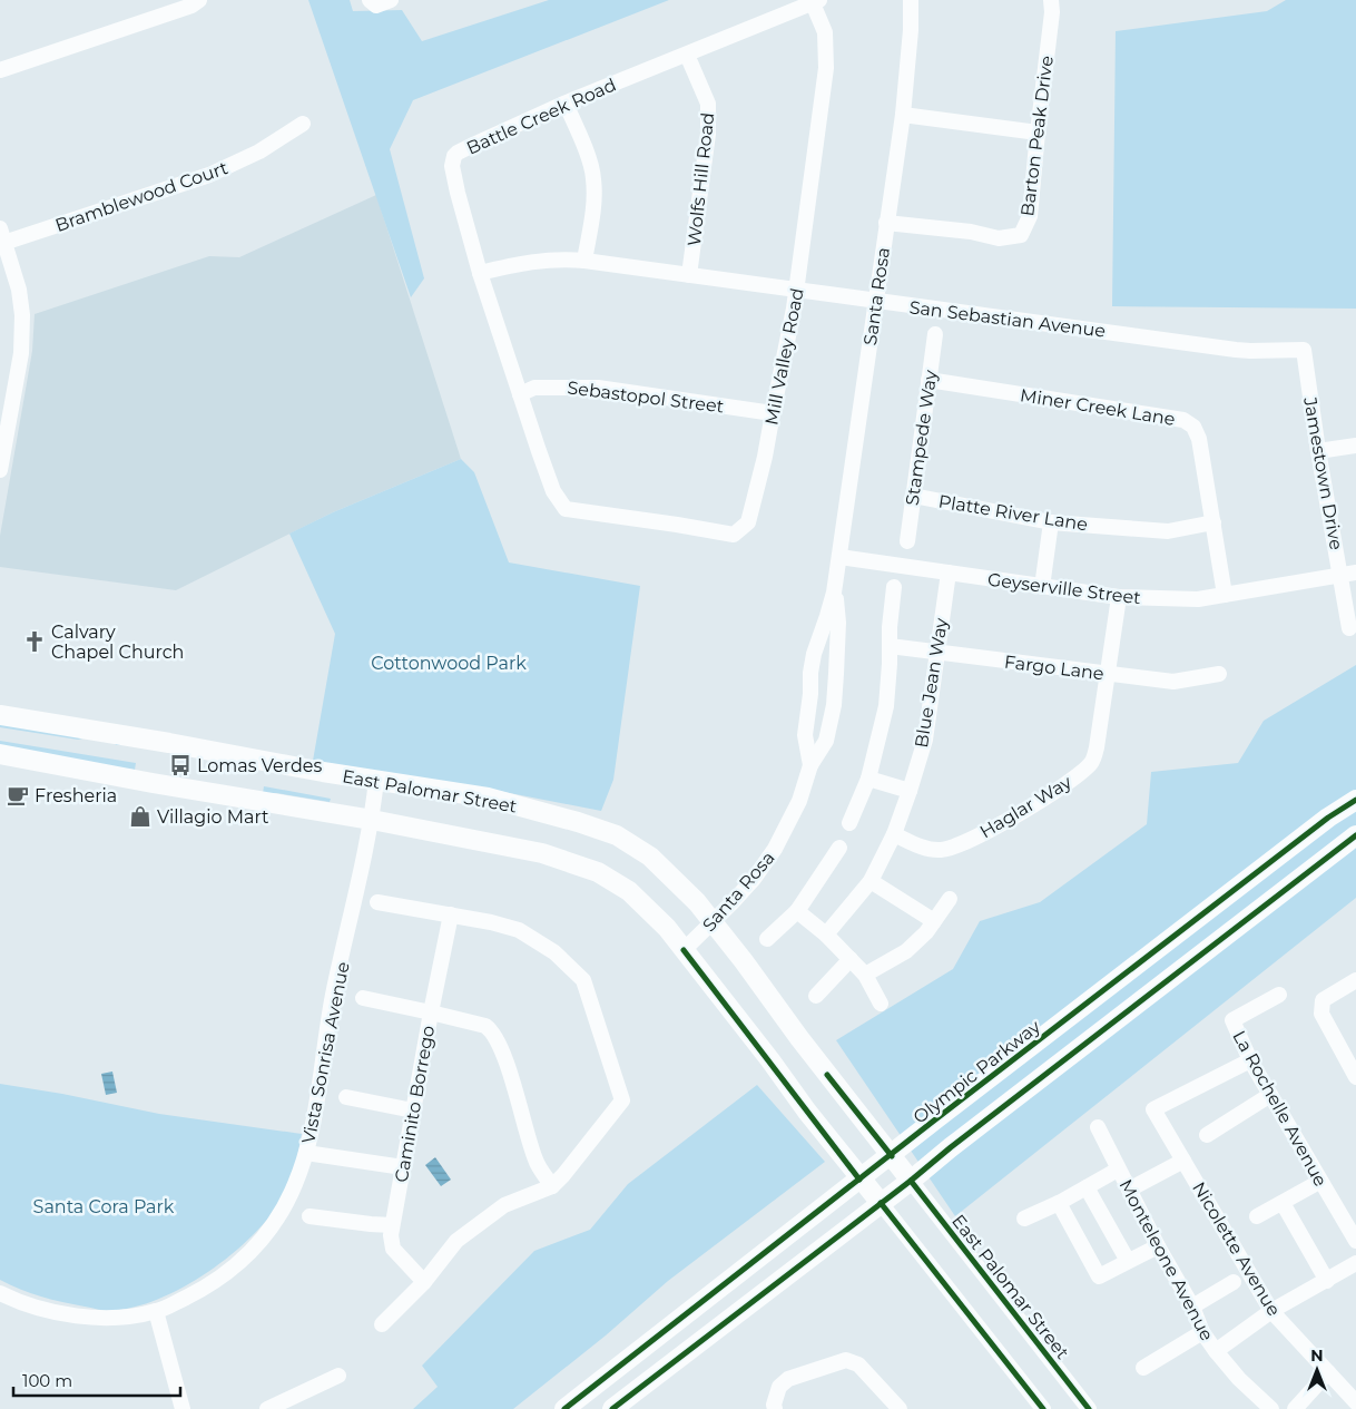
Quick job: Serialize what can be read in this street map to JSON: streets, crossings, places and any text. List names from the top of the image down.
{
  "streets": {
    "main road": ["East Palomar Street", "Olympic Parkway"],
    "street": [
      "Battle Creek Road",
      "Barton Peak Drive",
      "Wolfs Hill Road",
      "Bramblewood Court",
      "Santa Rosa",
      "San Sebastian Avenue",
      "Mill Valley Road",
      "Sebastopol Street",
      "Miner Creek Lane",
      "Stampede Way",
      "Jamestown Drive",
      "Platte River Lane",
      "Geyserville Street",
      "Fargo Lane",
      "Blue Jean Way",
      "Haglar Way",
      "Vista Sonrisa Avenue",
      "Caminito Borrego",
      "La Rochelle Avenue",
      "Nicolette Avenue",
      "Monteleone Avenue"
    ]
  },
  "crossings": [
    ["Battle Creek Road", "Wolfs Hill Road"],
    ["Battle Creek Road", "San Sebastian Avenue"],
    ["Battle Creek Road", "Mill Valley Road"],
    ["Battle Creek Road", "Sebastopol Street"],
    ["Barton Peak Drive", "Santa Rosa"],
    ["Wolfs Hill Road", "San Sebastian Avenue"],
    ["Santa Rosa", "San Sebastian Avenue"],
    ["Santa Rosa", "Geyserville Street"],
    ["Santa Rosa", "East Palomar Street"],
    ["San Sebastian Avenue", "Mill Valley Road"],
    ["San Sebastian Avenue", "Jamestown Drive"],
    ["Mill Valley Road", "Sebastopol Street"],
    ["Miner Creek Lane", "Stampede Way"],
    ["Miner Creek Lane", "Platte River Lane"],
    ["Miner Creek Lane", "Geyserville Street"],
    ["Stampede Way", "Platte River Lane"],
    ["Jamestown Drive", "Geyserville Street"],
    ["Geyserville Street", "Blue Jean Way"],
    ["Geyserville Street", "Haglar Way"],
    ["Fargo Lane", "Blue Jean Way"],
    ["Fargo Lane", "Haglar Way"],
    ["Blue Jean Way", "Haglar Way"],
    ["East Palomar Street", "Vista Sonrisa Avenue"],
    ["East Palomar Street", "Olympic Parkway"],
    ["La Rochelle Avenue", "Nicolette Avenue"]
  ],
  "parks": ["Cottonwood Park", "Santa Cora Park"],
  "places": {
    "church": ["Calvary Chapel Church"],
    "bus stop": ["Lomas Verdes"],
    "cafe": ["Fresheria"],
    "shop": ["Villagio Mart"]
  },
  "scale_bar": "100 m",
  "north": "top"
}
